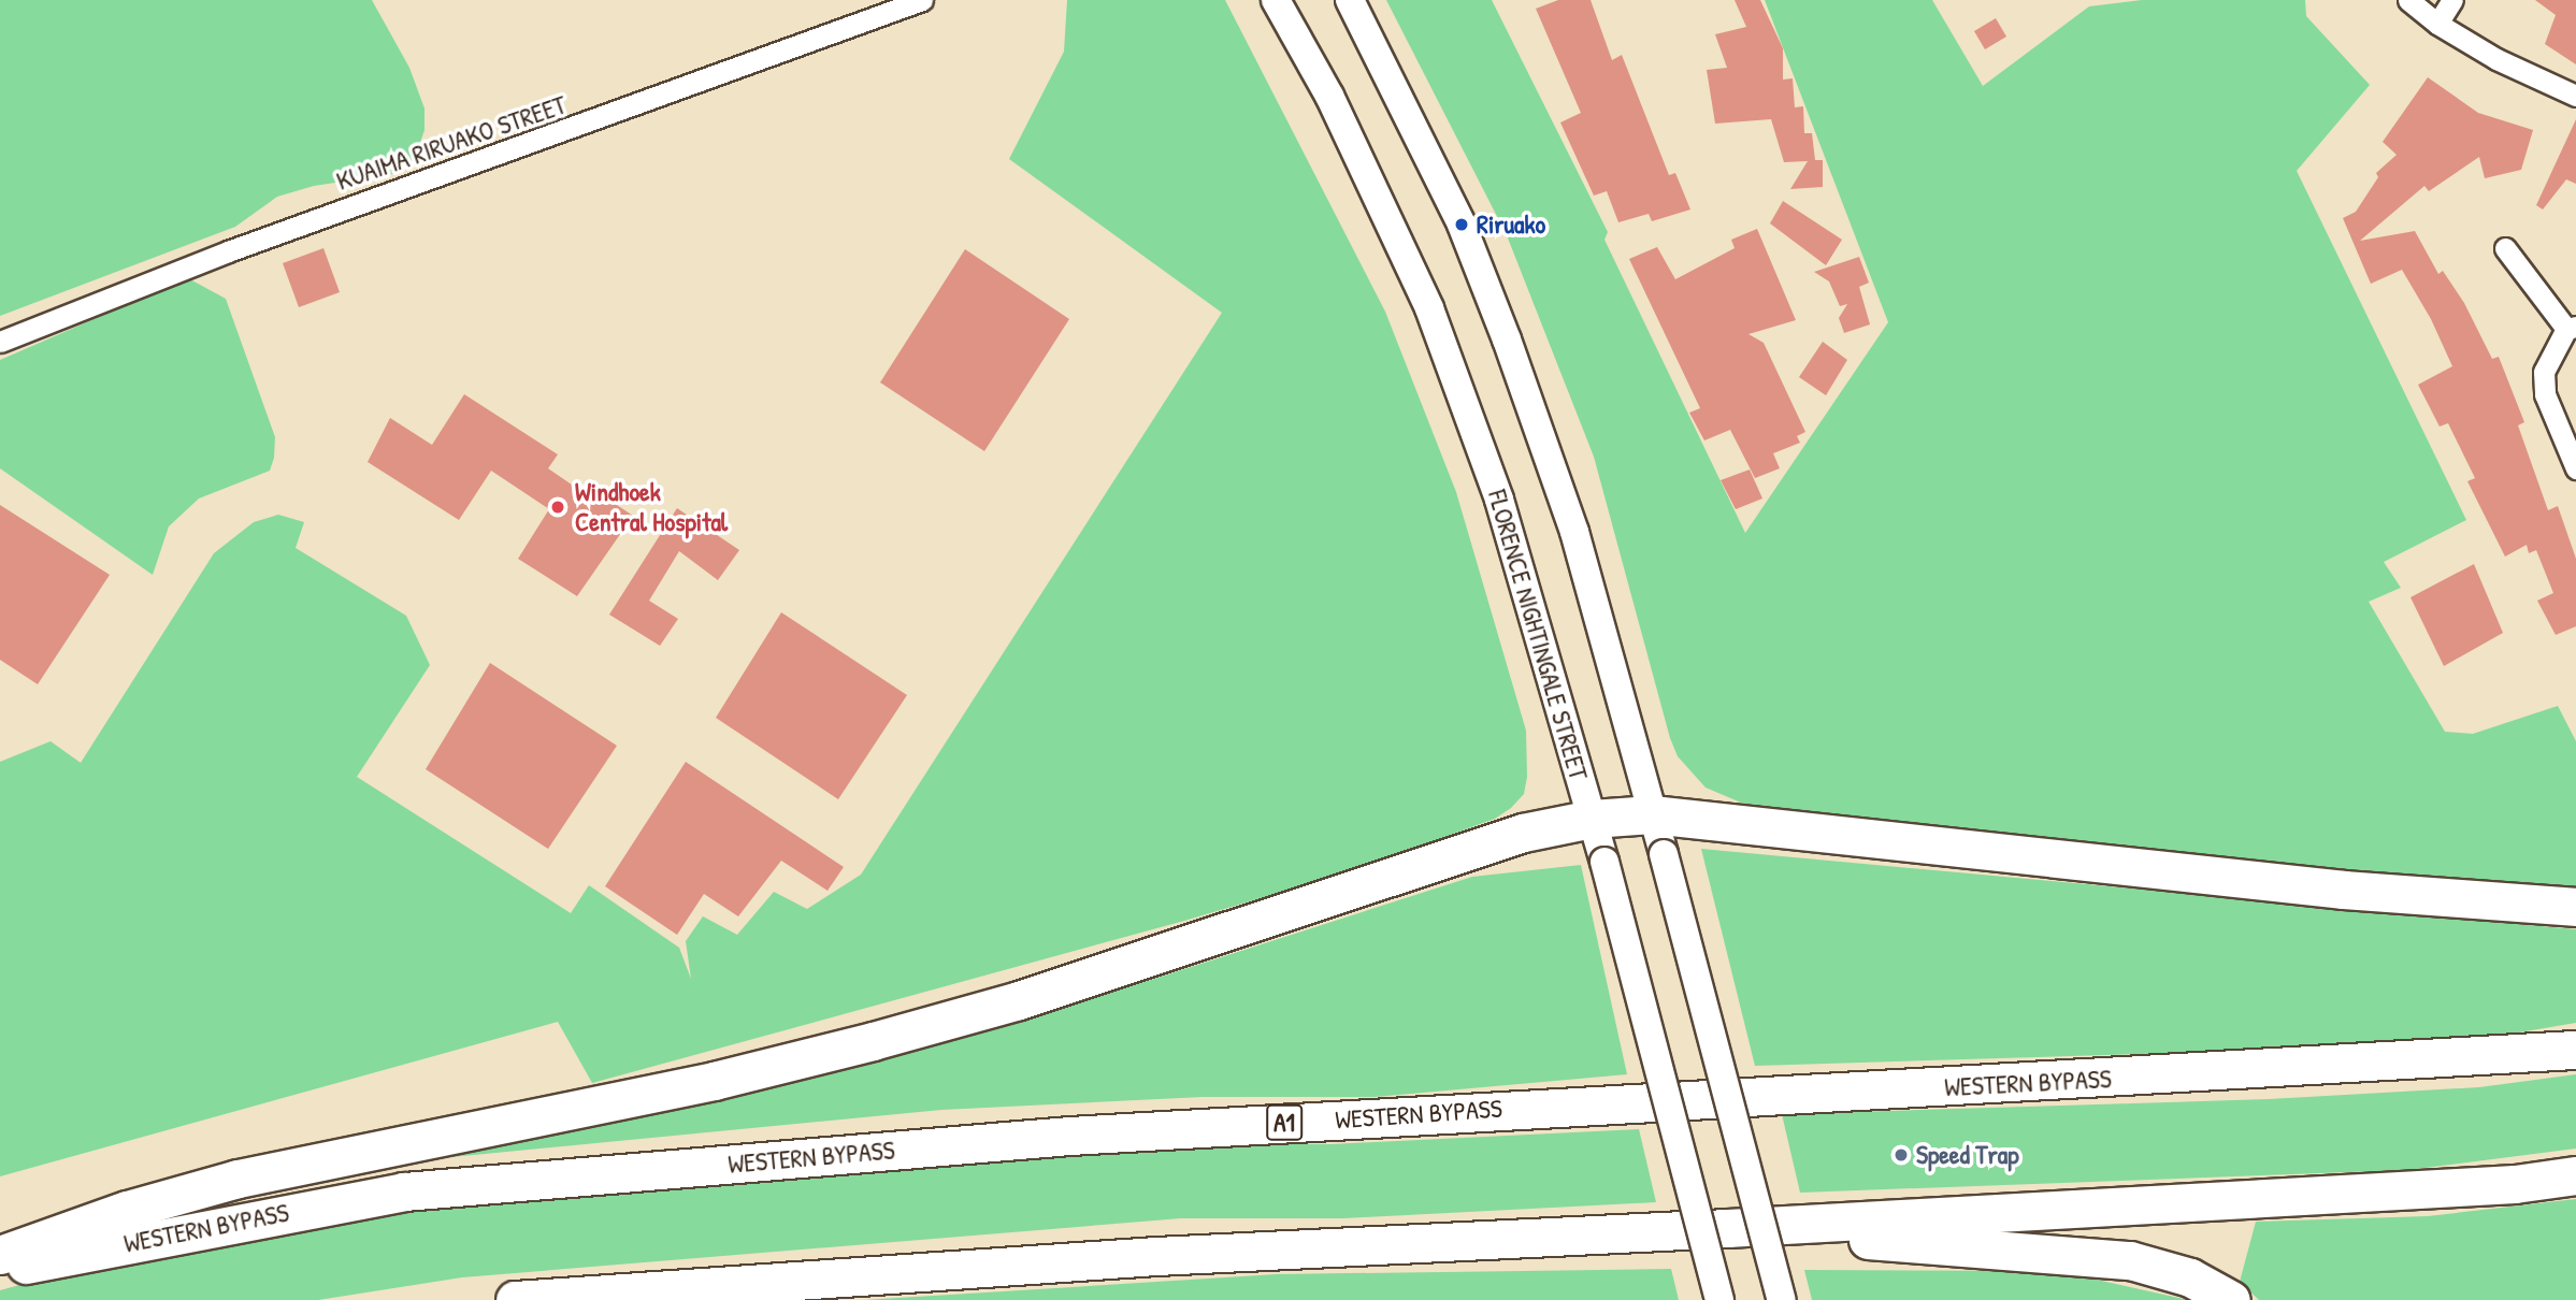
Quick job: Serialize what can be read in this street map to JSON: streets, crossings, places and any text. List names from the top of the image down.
{
  "streets": {
    "highway": ["WESTERN BYPASS", "A1"],
    "main road": ["FLORENCE NIGHTINGALE STREET"],
    "street": ["KUAIMA RIRUAKO STREET"]
  },
  "places": ["Riruako", "Windhoek Central Hospital", "Speed Trap"]
}
